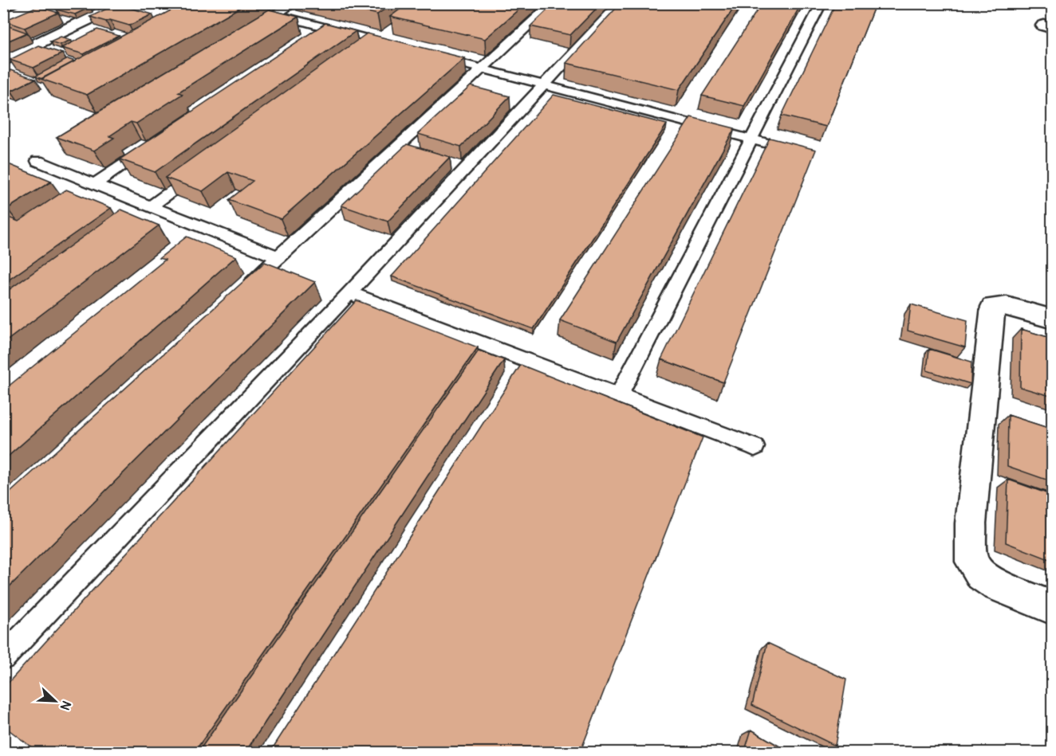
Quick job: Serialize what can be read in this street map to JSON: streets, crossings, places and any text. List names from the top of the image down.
{
  "north": "bottom right"
}
